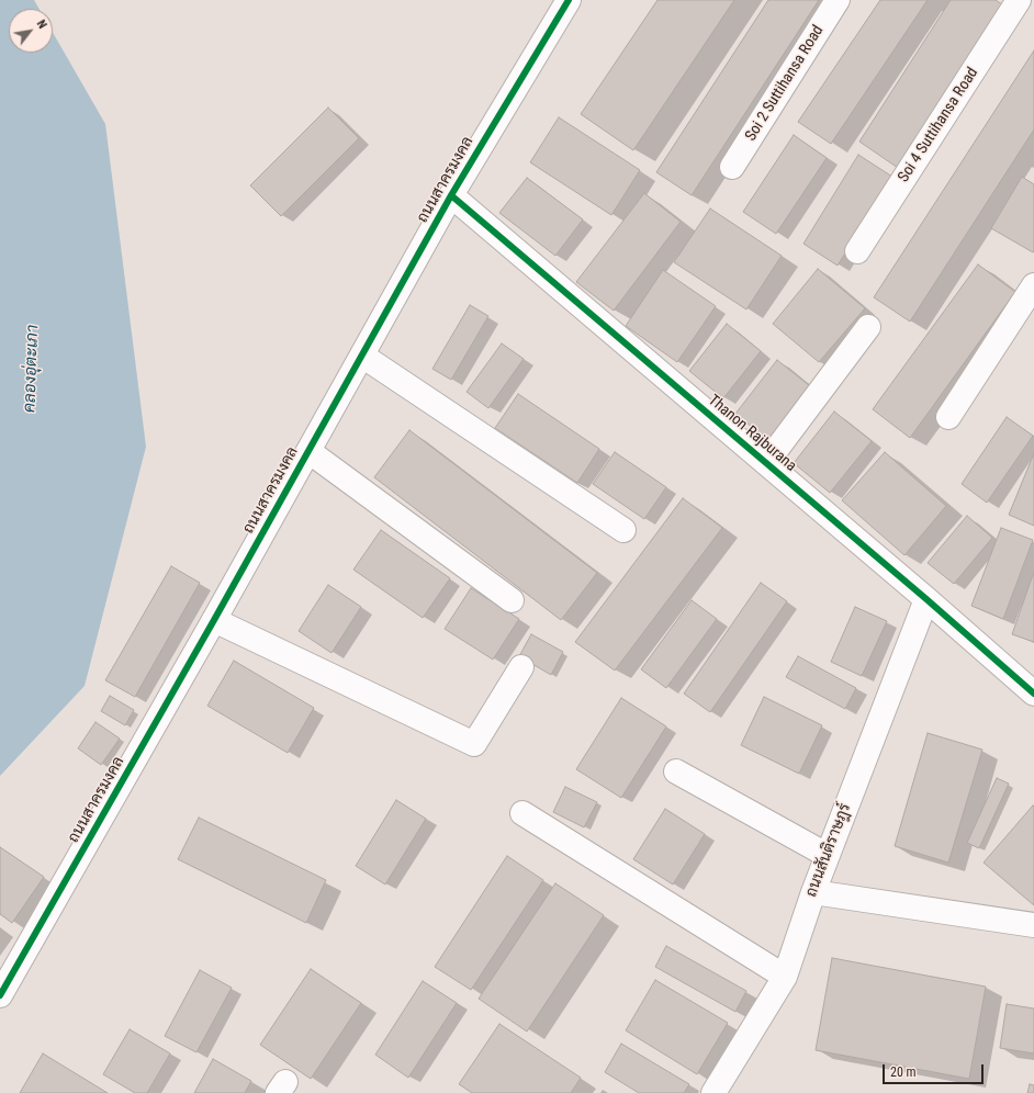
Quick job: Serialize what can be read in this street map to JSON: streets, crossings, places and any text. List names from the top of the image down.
{
  "streets": {
    "street": [
      "Soi 2 Suttihansa Road",
      "Soi 4 Suttihansa Road",
      "ถนนสาครมงคล",
      "Thanon Rajburana",
      "ถนนสันติราษฎร์"
    ]
  },
  "crossings": [
    ["ถนนสาครมงคล", "Thanon Rajburana"],
    ["Thanon Rajburana", "ถนนสันติราษฎร์"]
  ],
  "water": ["คลองอุ่ตะเภา"],
  "scale_bar": "20 m",
  "north": "top right"
}
